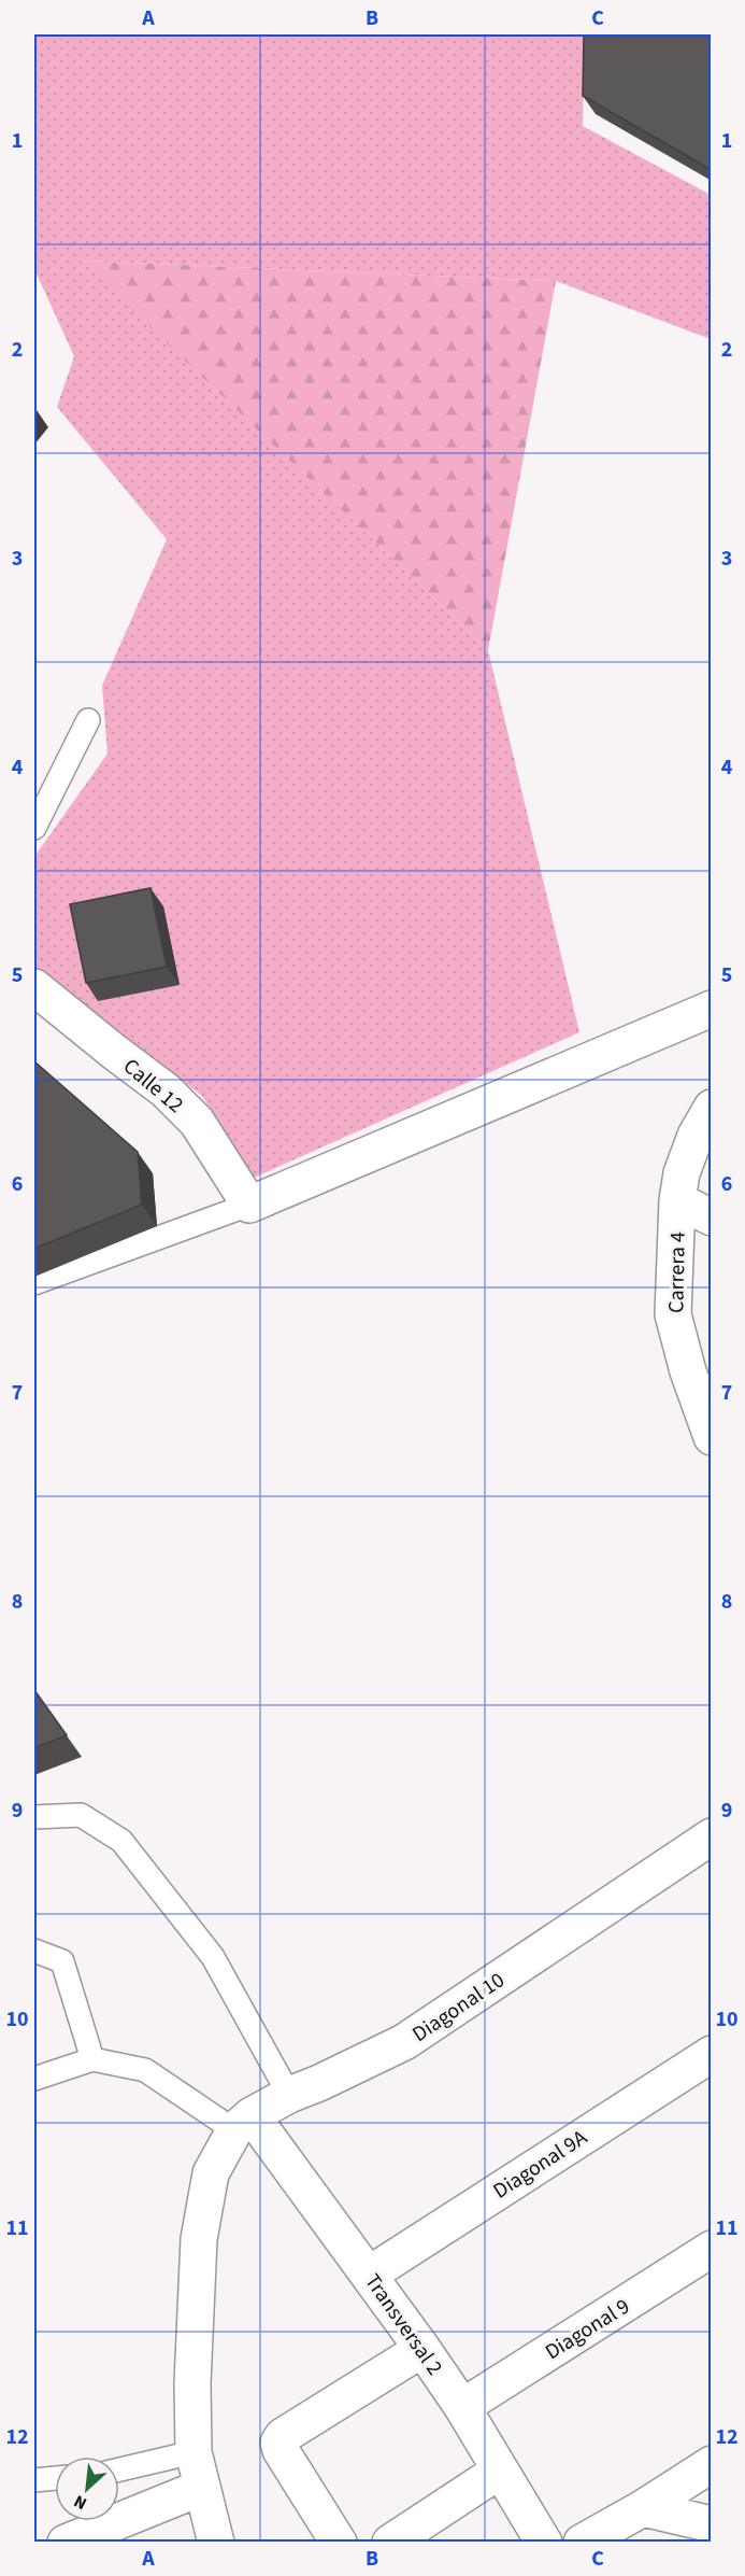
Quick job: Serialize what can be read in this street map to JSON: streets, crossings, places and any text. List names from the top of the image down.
{
  "streets": {
    "street": [
      "Calle 12",
      "Carrera 4",
      "Diagonal 10",
      "Diagonal 9A",
      "Transversal 2",
      "Diagonal 9"
    ]
  },
  "crossings": [
    ["Diagonal 10", "Transversal 2"],
    ["Diagonal 9A", "Transversal 2"],
    ["Transversal 2", "Diagonal 9"]
  ],
  "north": "bottom left",
  "grid": {
    "columns": ["A", "B", "C"],
    "rows": [
      "1",
      "2",
      "3",
      "4",
      "5",
      "6",
      "7",
      "8",
      "9",
      "10",
      "11",
      "12"
    ]
  }
}
